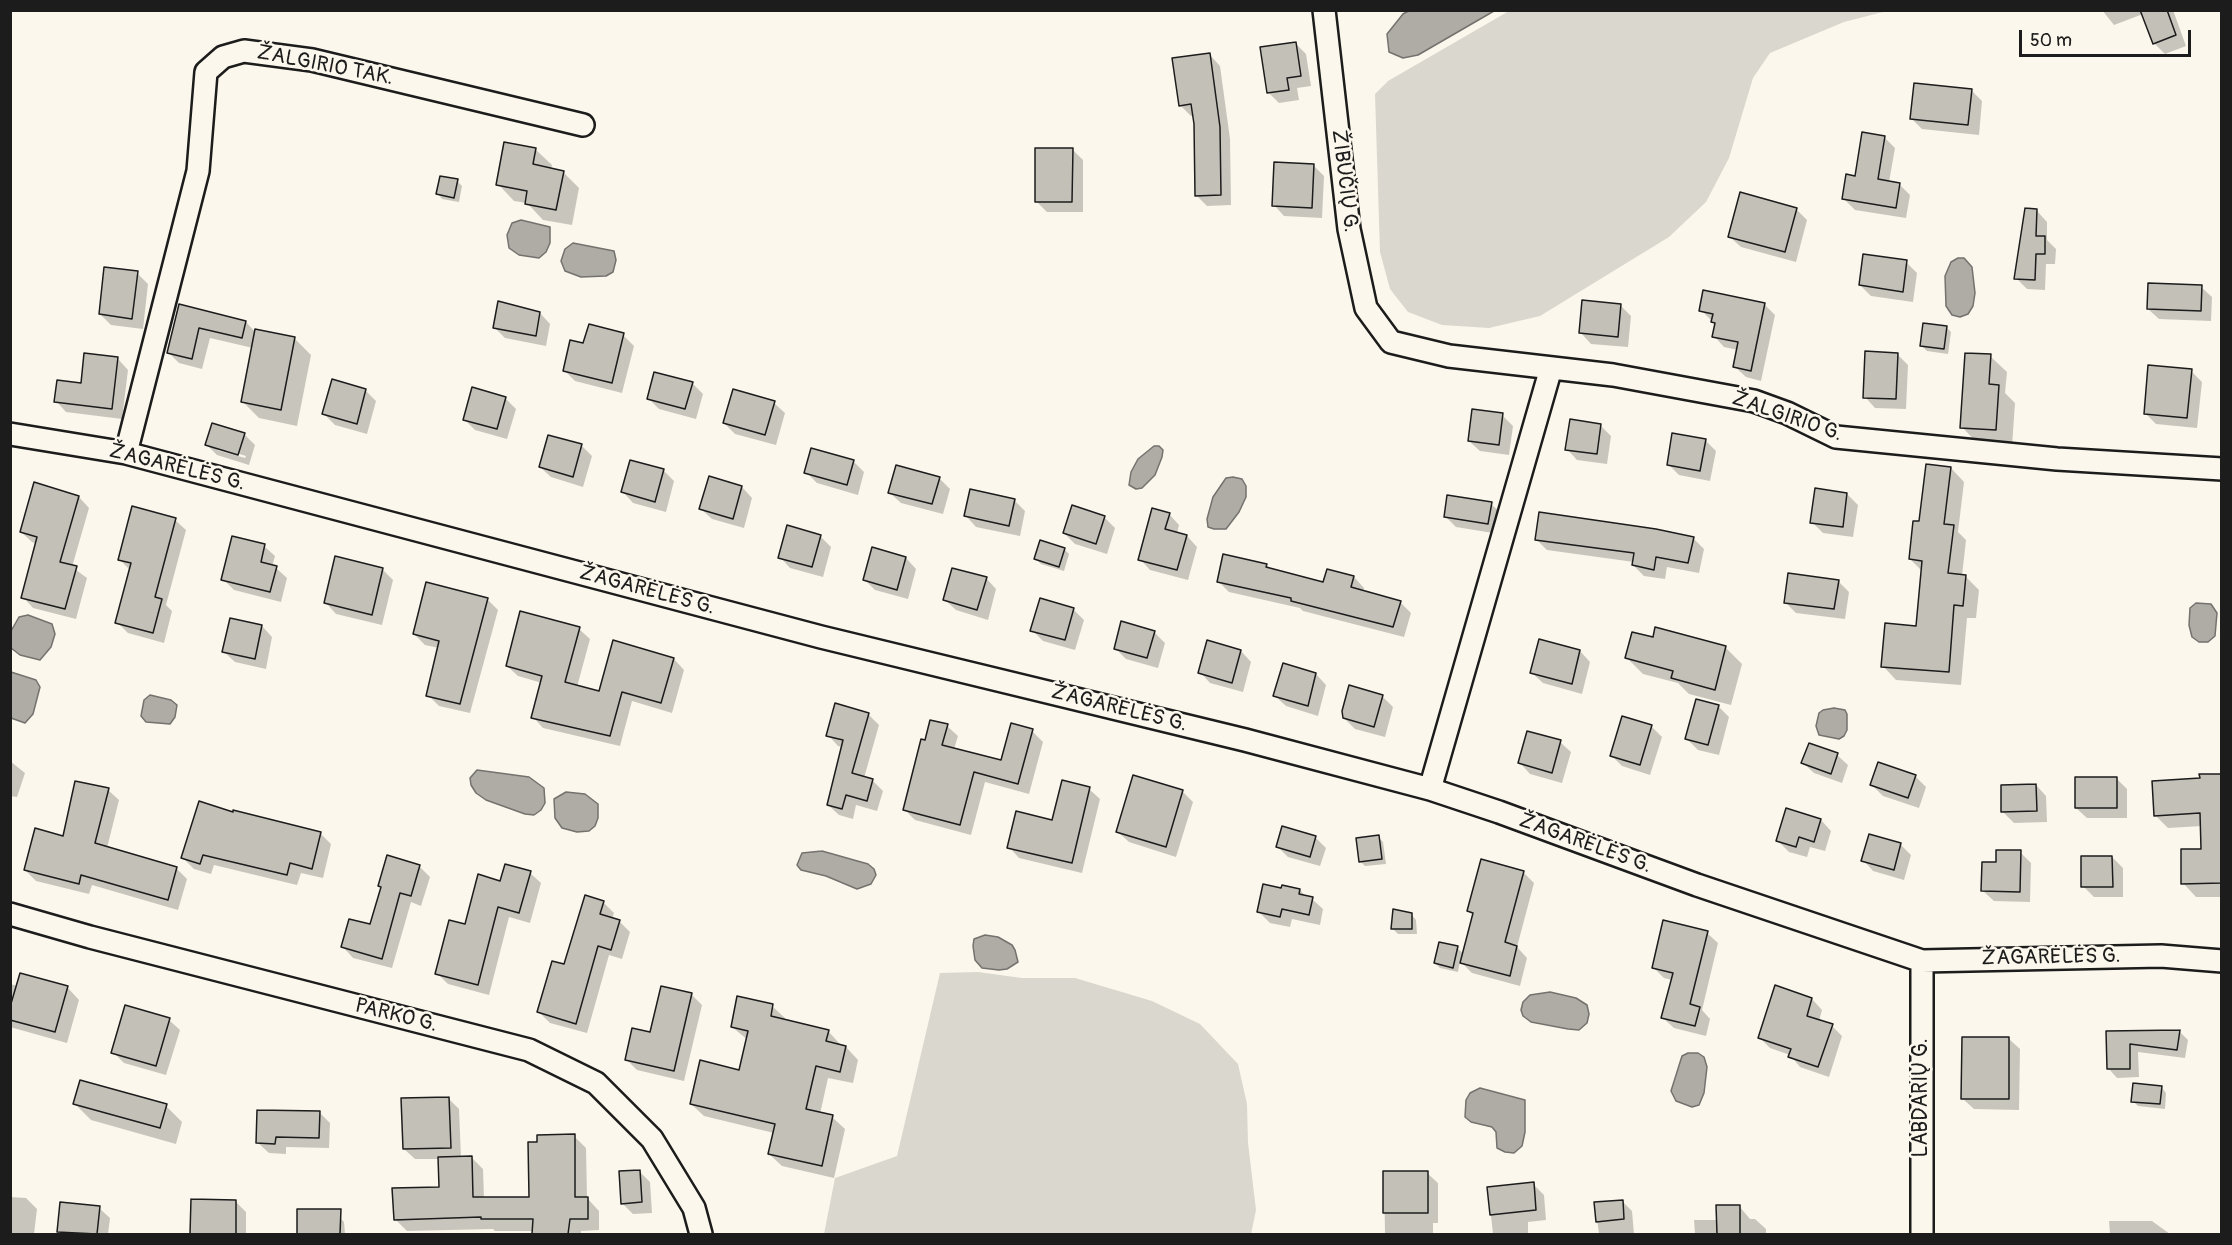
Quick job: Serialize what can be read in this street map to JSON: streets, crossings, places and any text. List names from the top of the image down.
{
  "streets": {
    "street": [
      "ŽALGIRIO TAK.",
      "ŽIBUČIŲ G.",
      "ŽALGIRIO G.",
      "ŽAGARĖLĖS G.",
      "PARKO G.",
      "LABDARIŲ G."
    ]
  },
  "crossings": [
    ["ŽALGIRIO TAK.", "ŽAGARĖLĖS G."],
    ["ŽIBUČIŲ G.", "ŽALGIRIO G."],
    ["ŽAGARĖLĖS G.", "LABDARIŲ G."]
  ],
  "scale_bar": "50 m"
}
